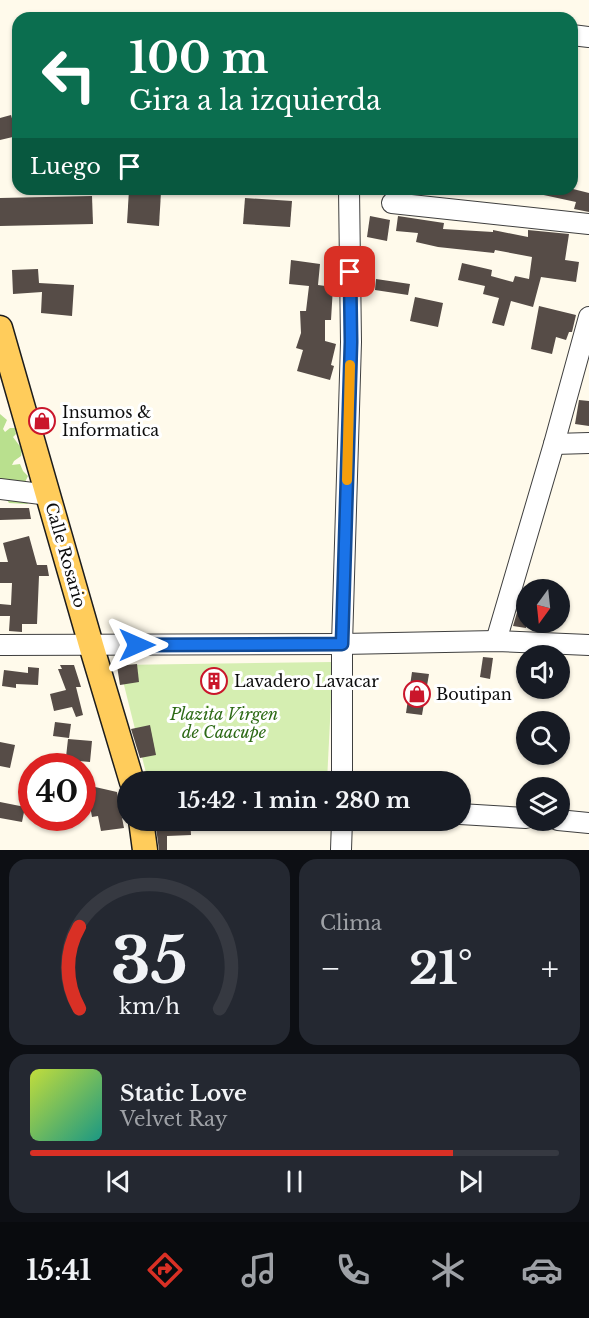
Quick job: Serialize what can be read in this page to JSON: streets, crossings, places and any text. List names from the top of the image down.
{
  "streets": {
    "main road": ["Calle Rosario"]
  },
  "parks": ["Plazita Virgen de Caacupe"],
  "places": {
    "shop": ["Insumos & Informatica", "Boutipan"],
    "building": ["Lavadero Lavacar"]
  },
  "north": "bottom",
  "page": {
    "turn": ["100 m", "Gira a la izquierda"],
    "then": "Luego",
    "limit": "40",
    "trip": "15:42 · 1 min · 280 m",
    "tile": "Clima",
    "heat": ["−", "21°", "+"],
    "song": ["Static Love", "Velvet Ray"],
    "tabs": "15:41",
    "gauge": ["35", "km/h"]
  }
}
